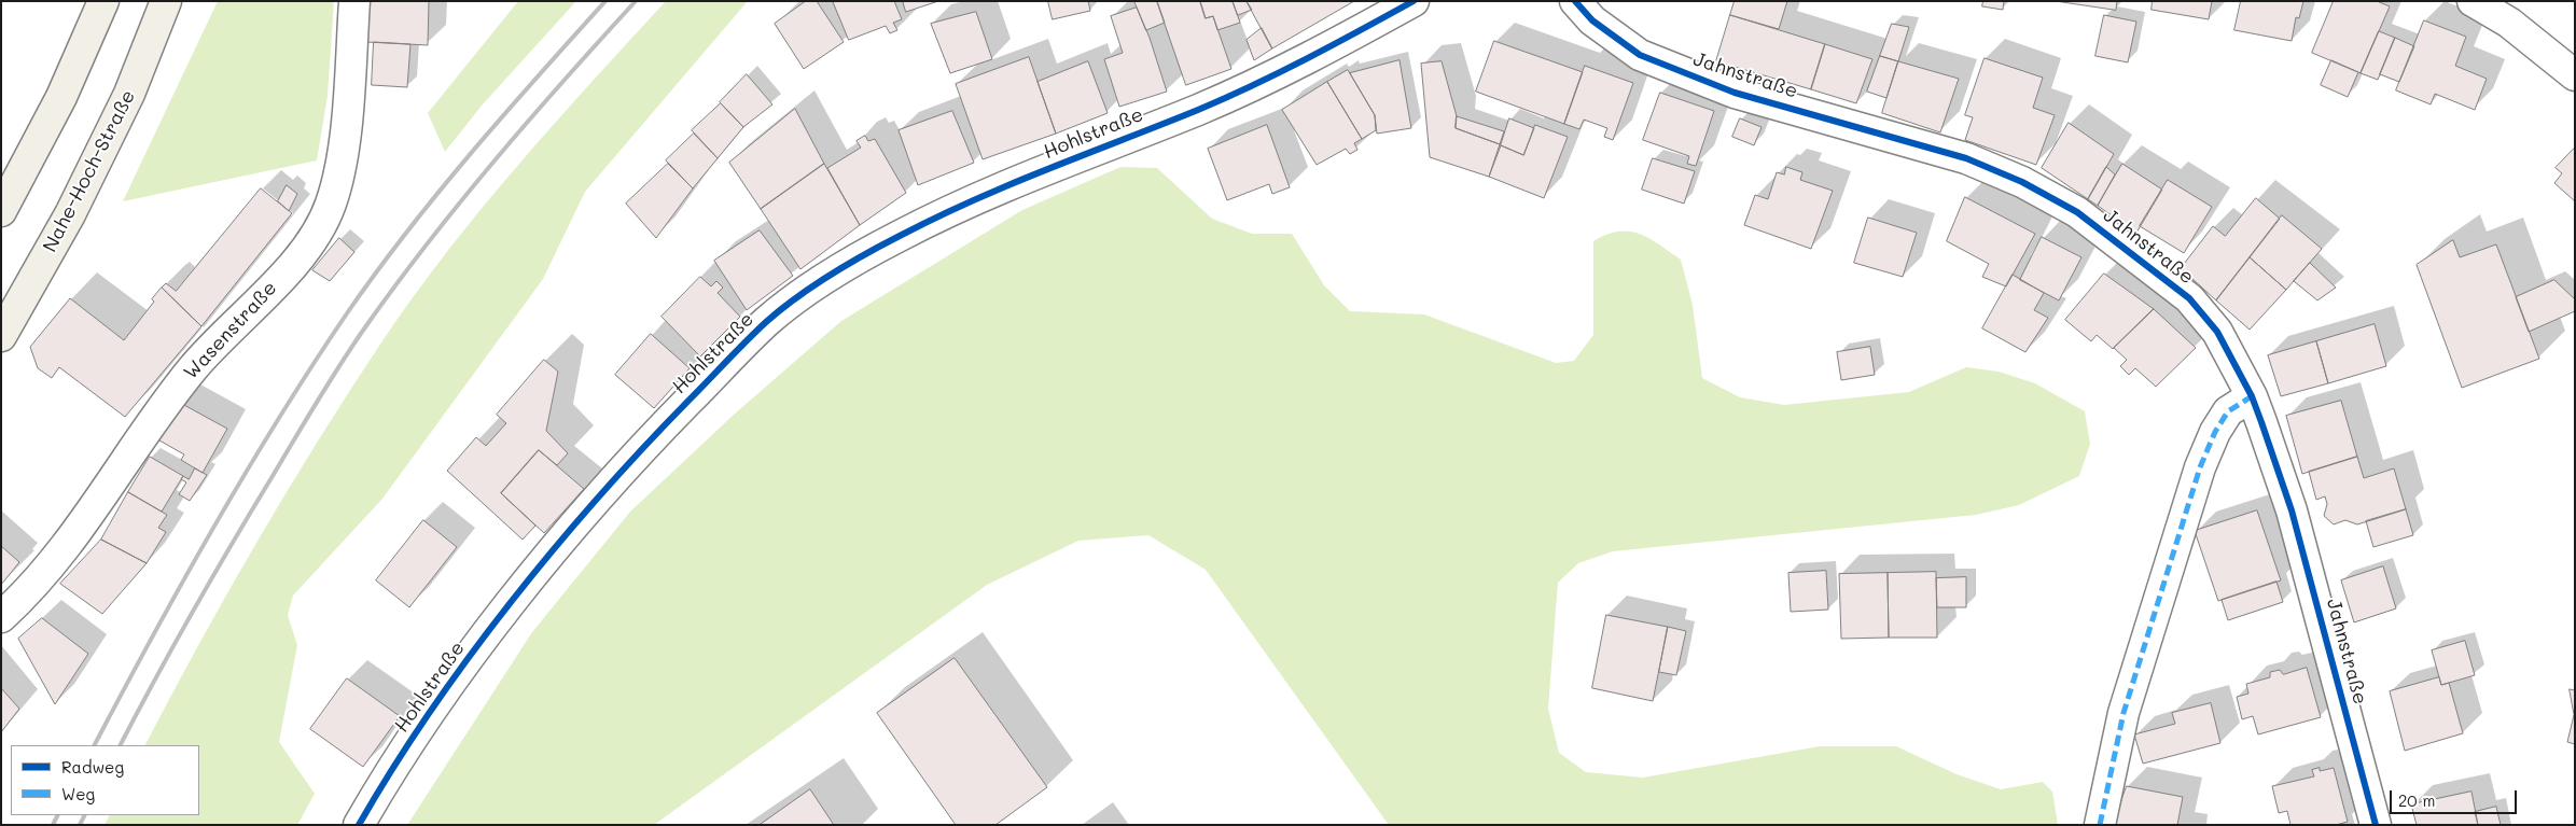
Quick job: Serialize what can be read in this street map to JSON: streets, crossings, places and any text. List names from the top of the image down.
{
  "streets": {
    "main road": ["Nahe-Hoch-Straße"],
    "street": ["Jahnstraße", "Hohlstraße", "Wasenstraße"]
  },
  "legend": ["Radweg", "Weg"],
  "scale_bar": "20 m"
}
